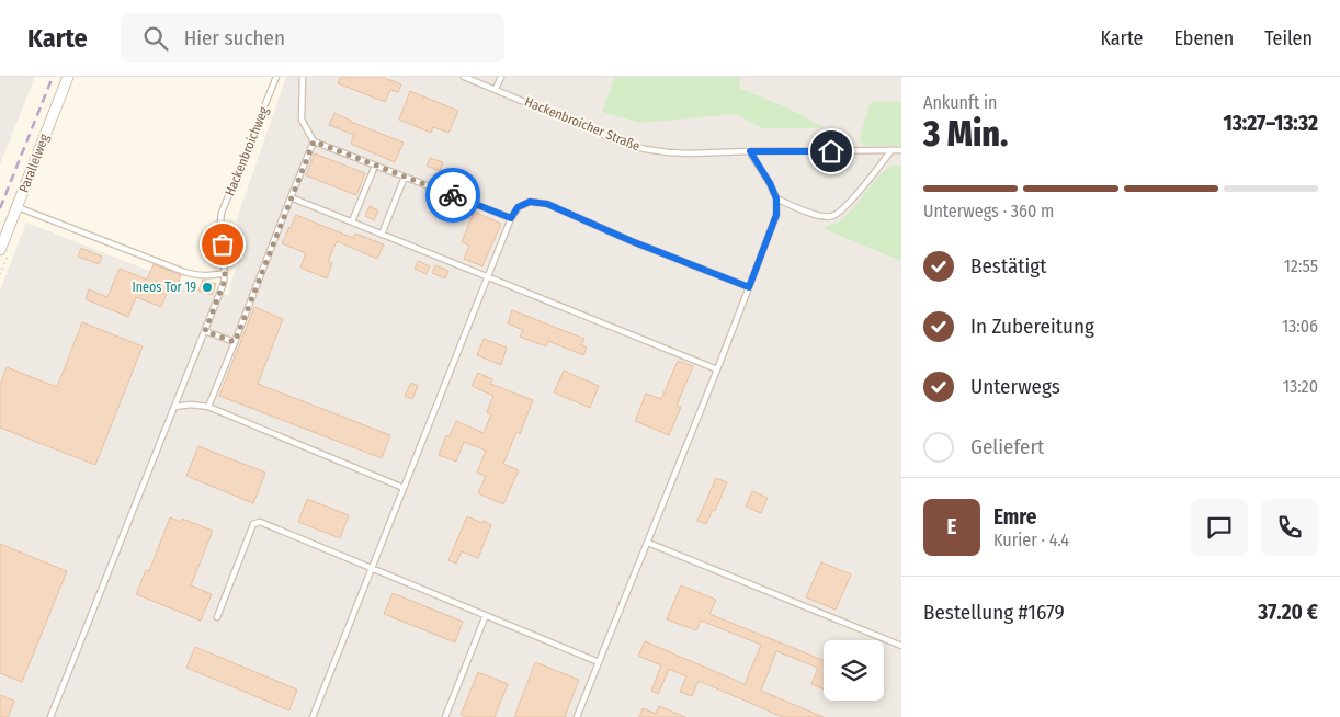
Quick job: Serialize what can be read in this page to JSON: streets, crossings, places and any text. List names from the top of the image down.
{
  "streets": {
    "street": ["Parallelweg"],
    "lane": ["Hackenbroicher Straße", "Hackenbroichweg"]
  },
  "places": ["Ineos Tor 19"],
  "page": {
    "header": "Karte",
    "search": "Hier suchen",
    "nav": ["Karte", "Ebenen", "Teilen"],
    "heading": ["3 Min.", "Ankunft in", "13:27–13:32"],
    "panel": [
      "Emre",
      "Kurier · 4.4",
      "Bestellung #1679",
      "37.20 €"
    ],
    "bar": "Unterwegs · 360 m",
    "list": [
      ["Bestätigt", "12:55"],
      ["In Zubereitung", "13:06"],
      ["Unterwegs", "13:20"],
      "Geliefert"
    ],
    "round": "E"
  }
}
